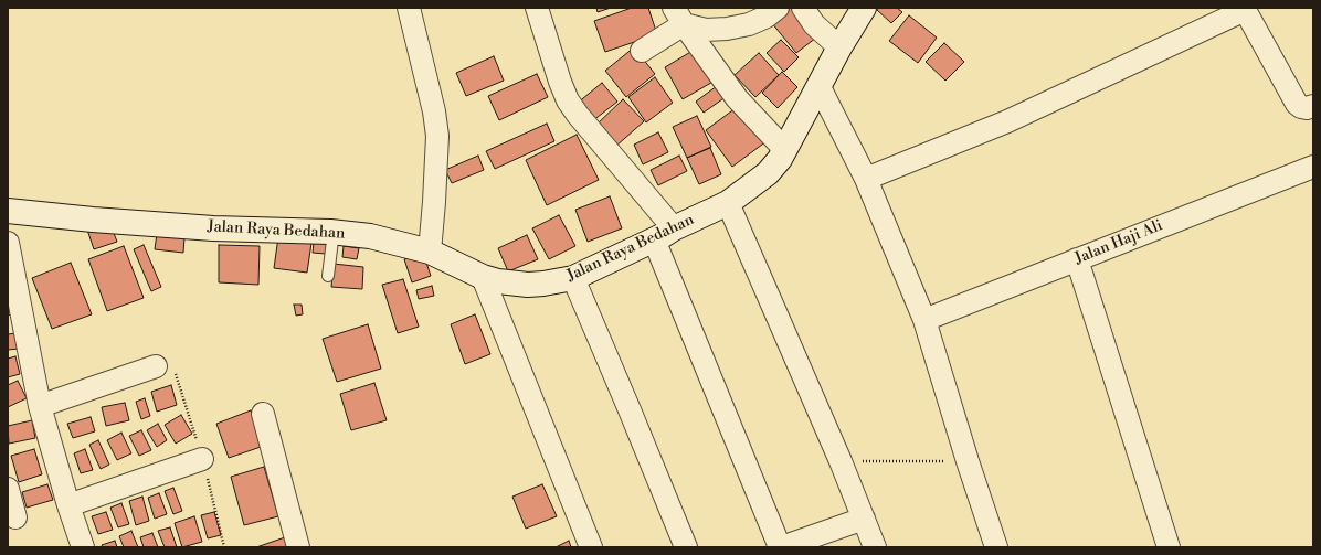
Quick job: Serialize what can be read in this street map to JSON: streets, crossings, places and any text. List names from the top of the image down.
{
  "streets": {
    "street": ["Jalan Raya Bedahan", "Jalan Haji Ali"]
  }
}
